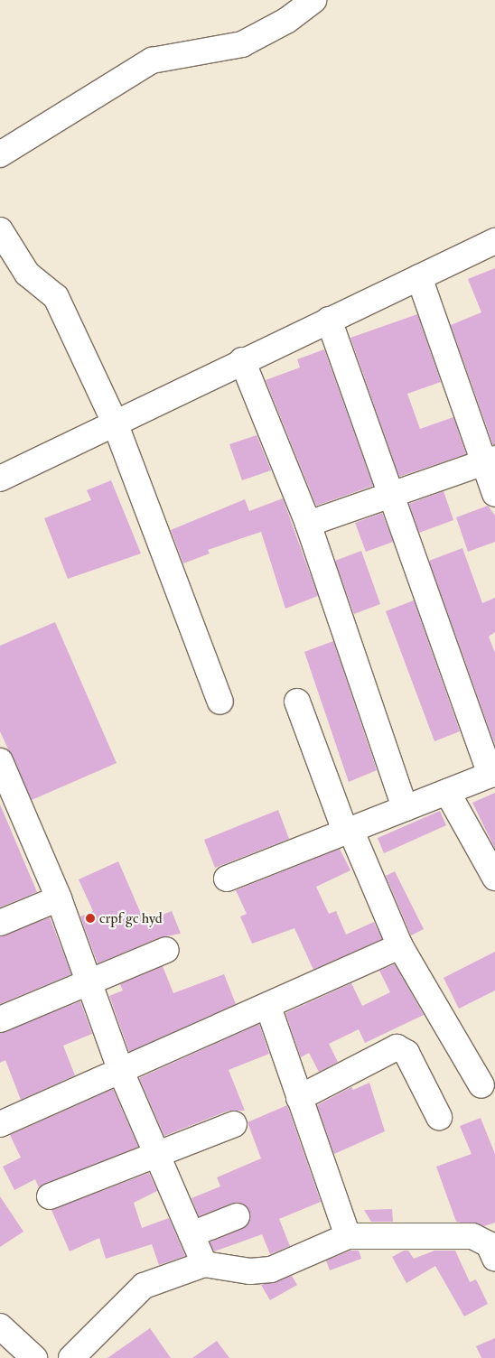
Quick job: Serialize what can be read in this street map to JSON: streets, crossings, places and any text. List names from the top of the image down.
{
  "places": ["crpf gc hyd"]
}
